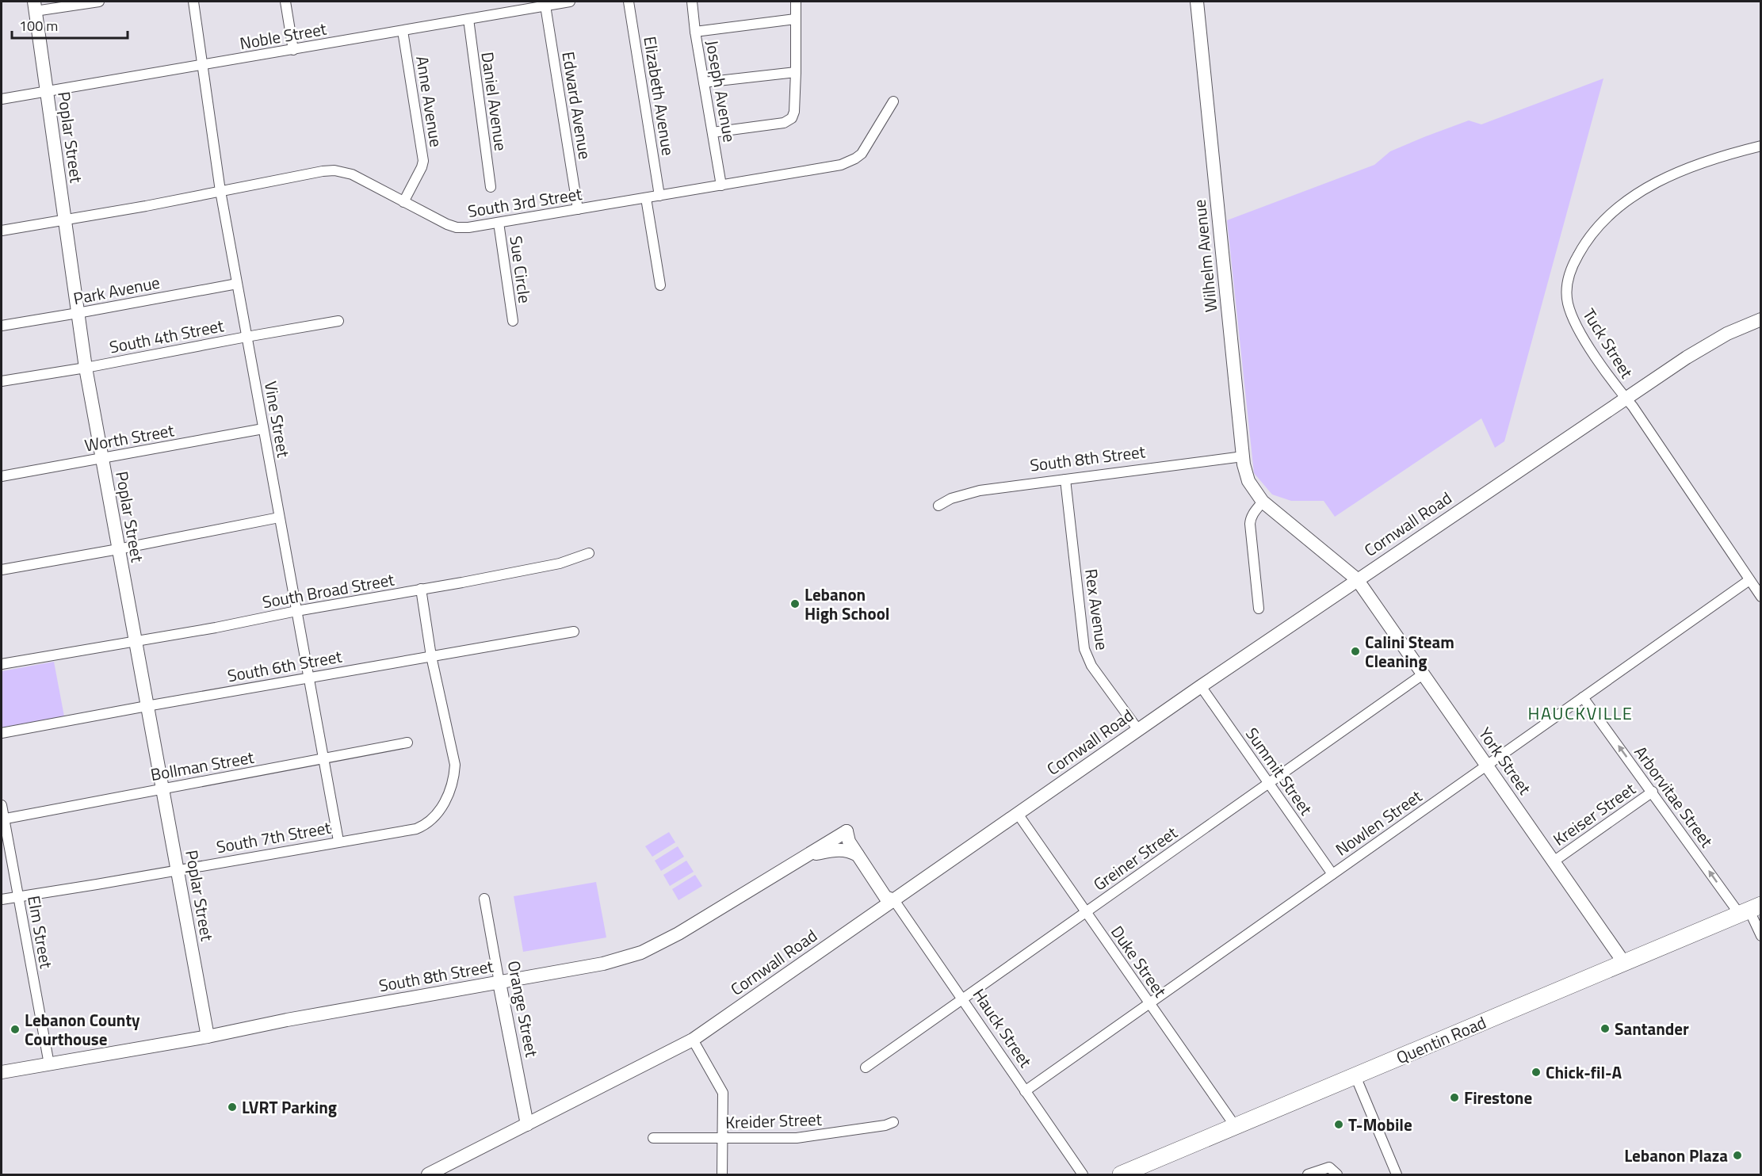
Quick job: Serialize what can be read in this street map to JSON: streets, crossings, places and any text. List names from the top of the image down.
{
  "streets": {
    "highway": ["Quentin Road"],
    "street": [
      "Noble Street",
      "Joseph Avenue",
      "Elizabeth Avenue",
      "Anne Avenue",
      "Daniel Avenue",
      "Edward Avenue",
      "Poplar Street",
      "South 3rd Street",
      "Wilhelm Avenue",
      "Sue Circle",
      "Park Avenue",
      "South 4th Street",
      "Tuck Street",
      "Vine Street",
      "Worth Street",
      "South 8th Street",
      "Cornwall Road",
      "South Broad Street",
      "Rex Avenue",
      "South 6th Street",
      "York Street",
      "Bollman Street",
      "Summit Street",
      "Arborvitae Street",
      "Kreiser Street",
      "Nowlen Street",
      "South 7th Street",
      "Greiner Street",
      "Elm Street",
      "Duke Street",
      "Orange Street",
      "Hauck Street",
      "Kreider Street"
    ]
  },
  "crossings": [
    ["Noble Street", "Anne Avenue"],
    ["Noble Street", "Daniel Avenue"],
    ["Noble Street", "Edward Avenue"],
    ["Noble Street", "Poplar Street"],
    ["Noble Street", "Vine Street"],
    ["Joseph Avenue", "South 3rd Street"],
    ["Elizabeth Avenue", "South 3rd Street"],
    ["Anne Avenue", "South 3rd Street"],
    ["Edward Avenue", "South 3rd Street"],
    ["Poplar Street", "South 3rd Street"],
    ["Poplar Street", "Park Avenue"],
    ["Poplar Street", "South 4th Street"],
    ["Poplar Street", "Worth Street"],
    ["Poplar Street", "South 8th Street"],
    ["Poplar Street", "South Broad Street"],
    ["Poplar Street", "South 6th Street"],
    ["Poplar Street", "Bollman Street"],
    ["Poplar Street", "South 7th Street"],
    ["South 3rd Street", "Sue Circle"],
    ["South 3rd Street", "Vine Street"],
    ["Wilhelm Avenue", "South 8th Street"],
    ["Wilhelm Avenue", "Cornwall Road"],
    ["Wilhelm Avenue", "York Street"],
    ["Park Avenue", "Vine Street"],
    ["South 4th Street", "Vine Street"],
    ["Tuck Street", "Cornwall Road"],
    ["Tuck Street", "Nowlen Street"],
    ["Vine Street", "Worth Street"],
    ["Vine Street", "South Broad Street"],
    ["Vine Street", "South 6th Street"],
    ["Vine Street", "Bollman Street"],
    ["Vine Street", "South 7th Street"],
    ["South 8th Street", "Rex Avenue"],
    ["South 8th Street", "Elm Street"],
    ["South 8th Street", "Orange Street"],
    ["South 8th Street", "Hauck Street"],
    ["Cornwall Road", "Rex Avenue"],
    ["Cornwall Road", "York Street"],
    ["Cornwall Road", "Summit Street"],
    ["Cornwall Road", "Duke Street"],
    ["Cornwall Road", "Orange Street"],
    ["Cornwall Road", "Hauck Street"],
    ["South 6th Street", "South 7th Street"],
    ["York Street", "Kreiser Street"],
    ["York Street", "Nowlen Street"],
    ["York Street", "Greiner Street"],
    ["York Street", "Quentin Road"],
    ["Bollman Street", "Elm Street"],
    ["Summit Street", "Nowlen Street"],
    ["Summit Street", "Greiner Street"],
    ["Arborvitae Street", "Kreiser Street"],
    ["Arborvitae Street", "Nowlen Street"],
    ["Arborvitae Street", "Quentin Road"],
    ["Nowlen Street", "Duke Street"],
    ["Nowlen Street", "Hauck Street"],
    ["South 7th Street", "Elm Street"],
    ["Greiner Street", "Duke Street"],
    ["Greiner Street", "Hauck Street"],
    ["Duke Street", "Quentin Road"]
  ],
  "one_way": ["Arborvitae Street"],
  "districts": ["HAUCKVILLE"],
  "places": [
    "Lebanon High School",
    "Calini Steam Cleaning",
    "Santander",
    "Lebanon County Courthouse",
    "Chick-fil-A",
    "Firestone",
    "LVRT Parking",
    "T-Mobile",
    "Lebanon Plaza"
  ],
  "scale_bar": "100 m"
}
